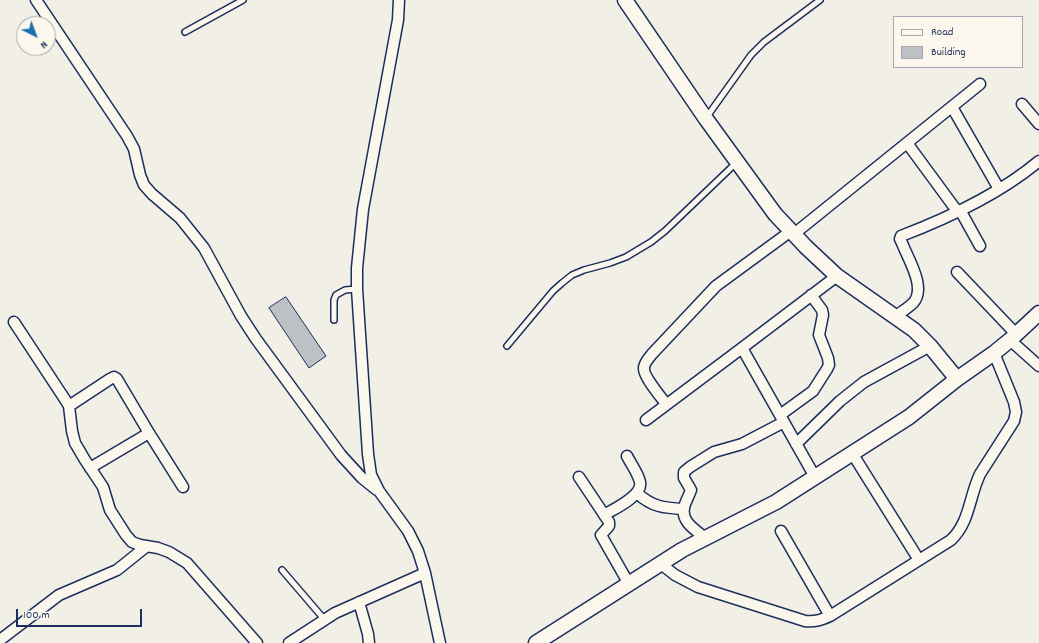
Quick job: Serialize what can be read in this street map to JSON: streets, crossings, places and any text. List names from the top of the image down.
{
  "legend": ["Road", "Building"],
  "scale_bar": "100 m",
  "north": "bottom right"
}
